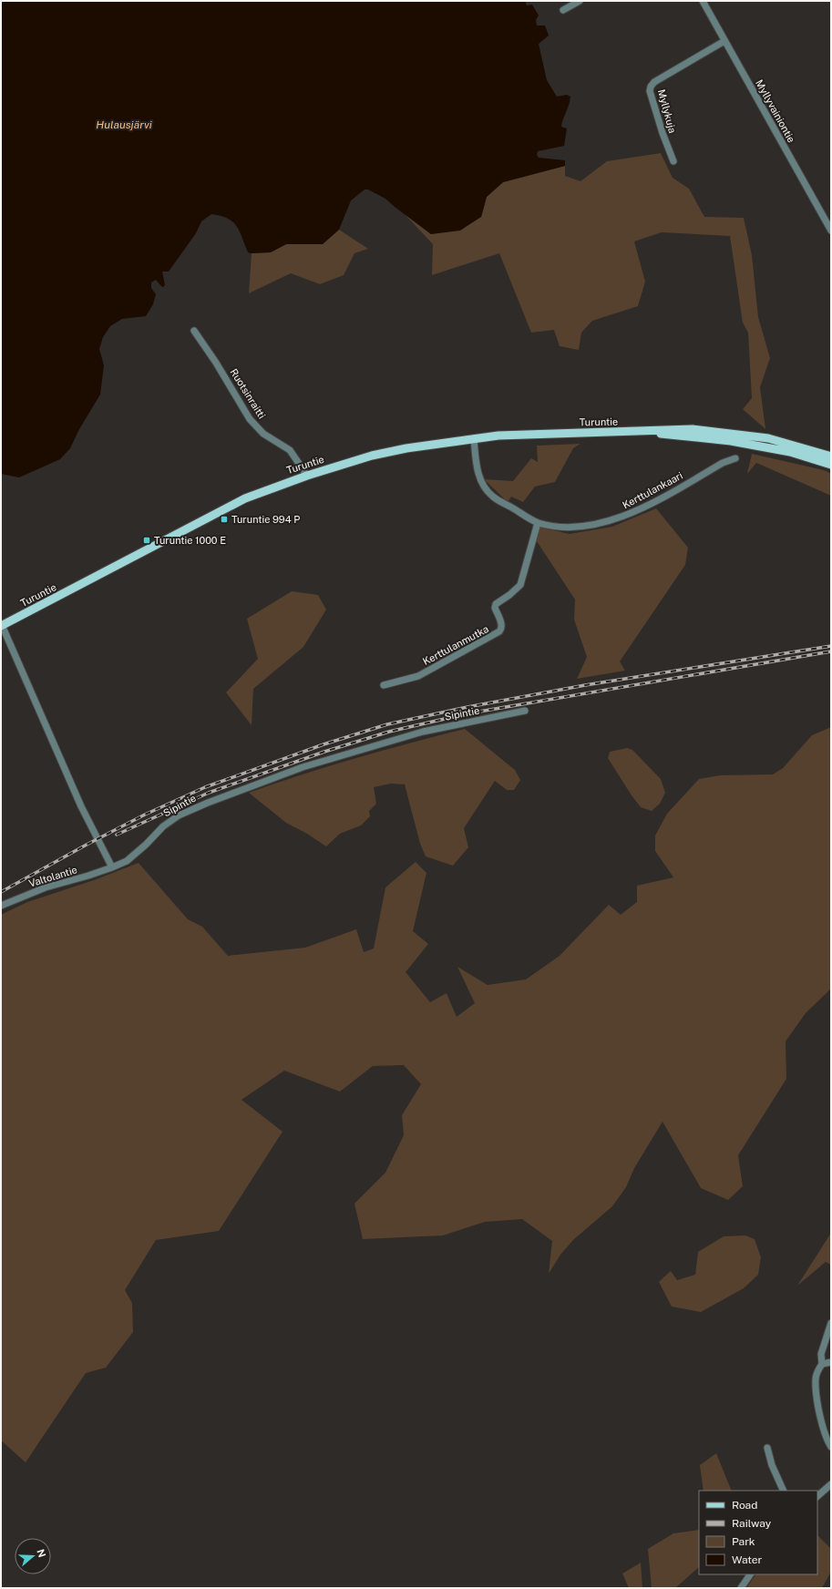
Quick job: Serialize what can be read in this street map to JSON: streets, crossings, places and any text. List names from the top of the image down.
{
  "streets": {
    "main road": ["Turuntie"],
    "street": [
      "Myllykuja",
      "Myllyvainiontie",
      "Ruotsinraitti",
      "Kerttulankaari",
      "Kerttulanmutka",
      "Sipintie",
      "Valtolantie"
    ]
  },
  "crossings": [
    ["Myllykuja", "Myllyvainiontie"],
    ["Ruotsinraitti", "Turuntie"],
    ["Turuntie", "Kerttulankaari"],
    ["Kerttulankaari", "Kerttulanmutka"],
    ["Sipintie", "Valtolantie"]
  ],
  "water": ["Hulausjärvi"],
  "places": {
    "transit": ["Turuntie 994 P", "Turuntie 1000 E"]
  },
  "legend": [
    "Road",
    "Railway",
    "Park",
    "Water"
  ],
  "north": "right"
}
